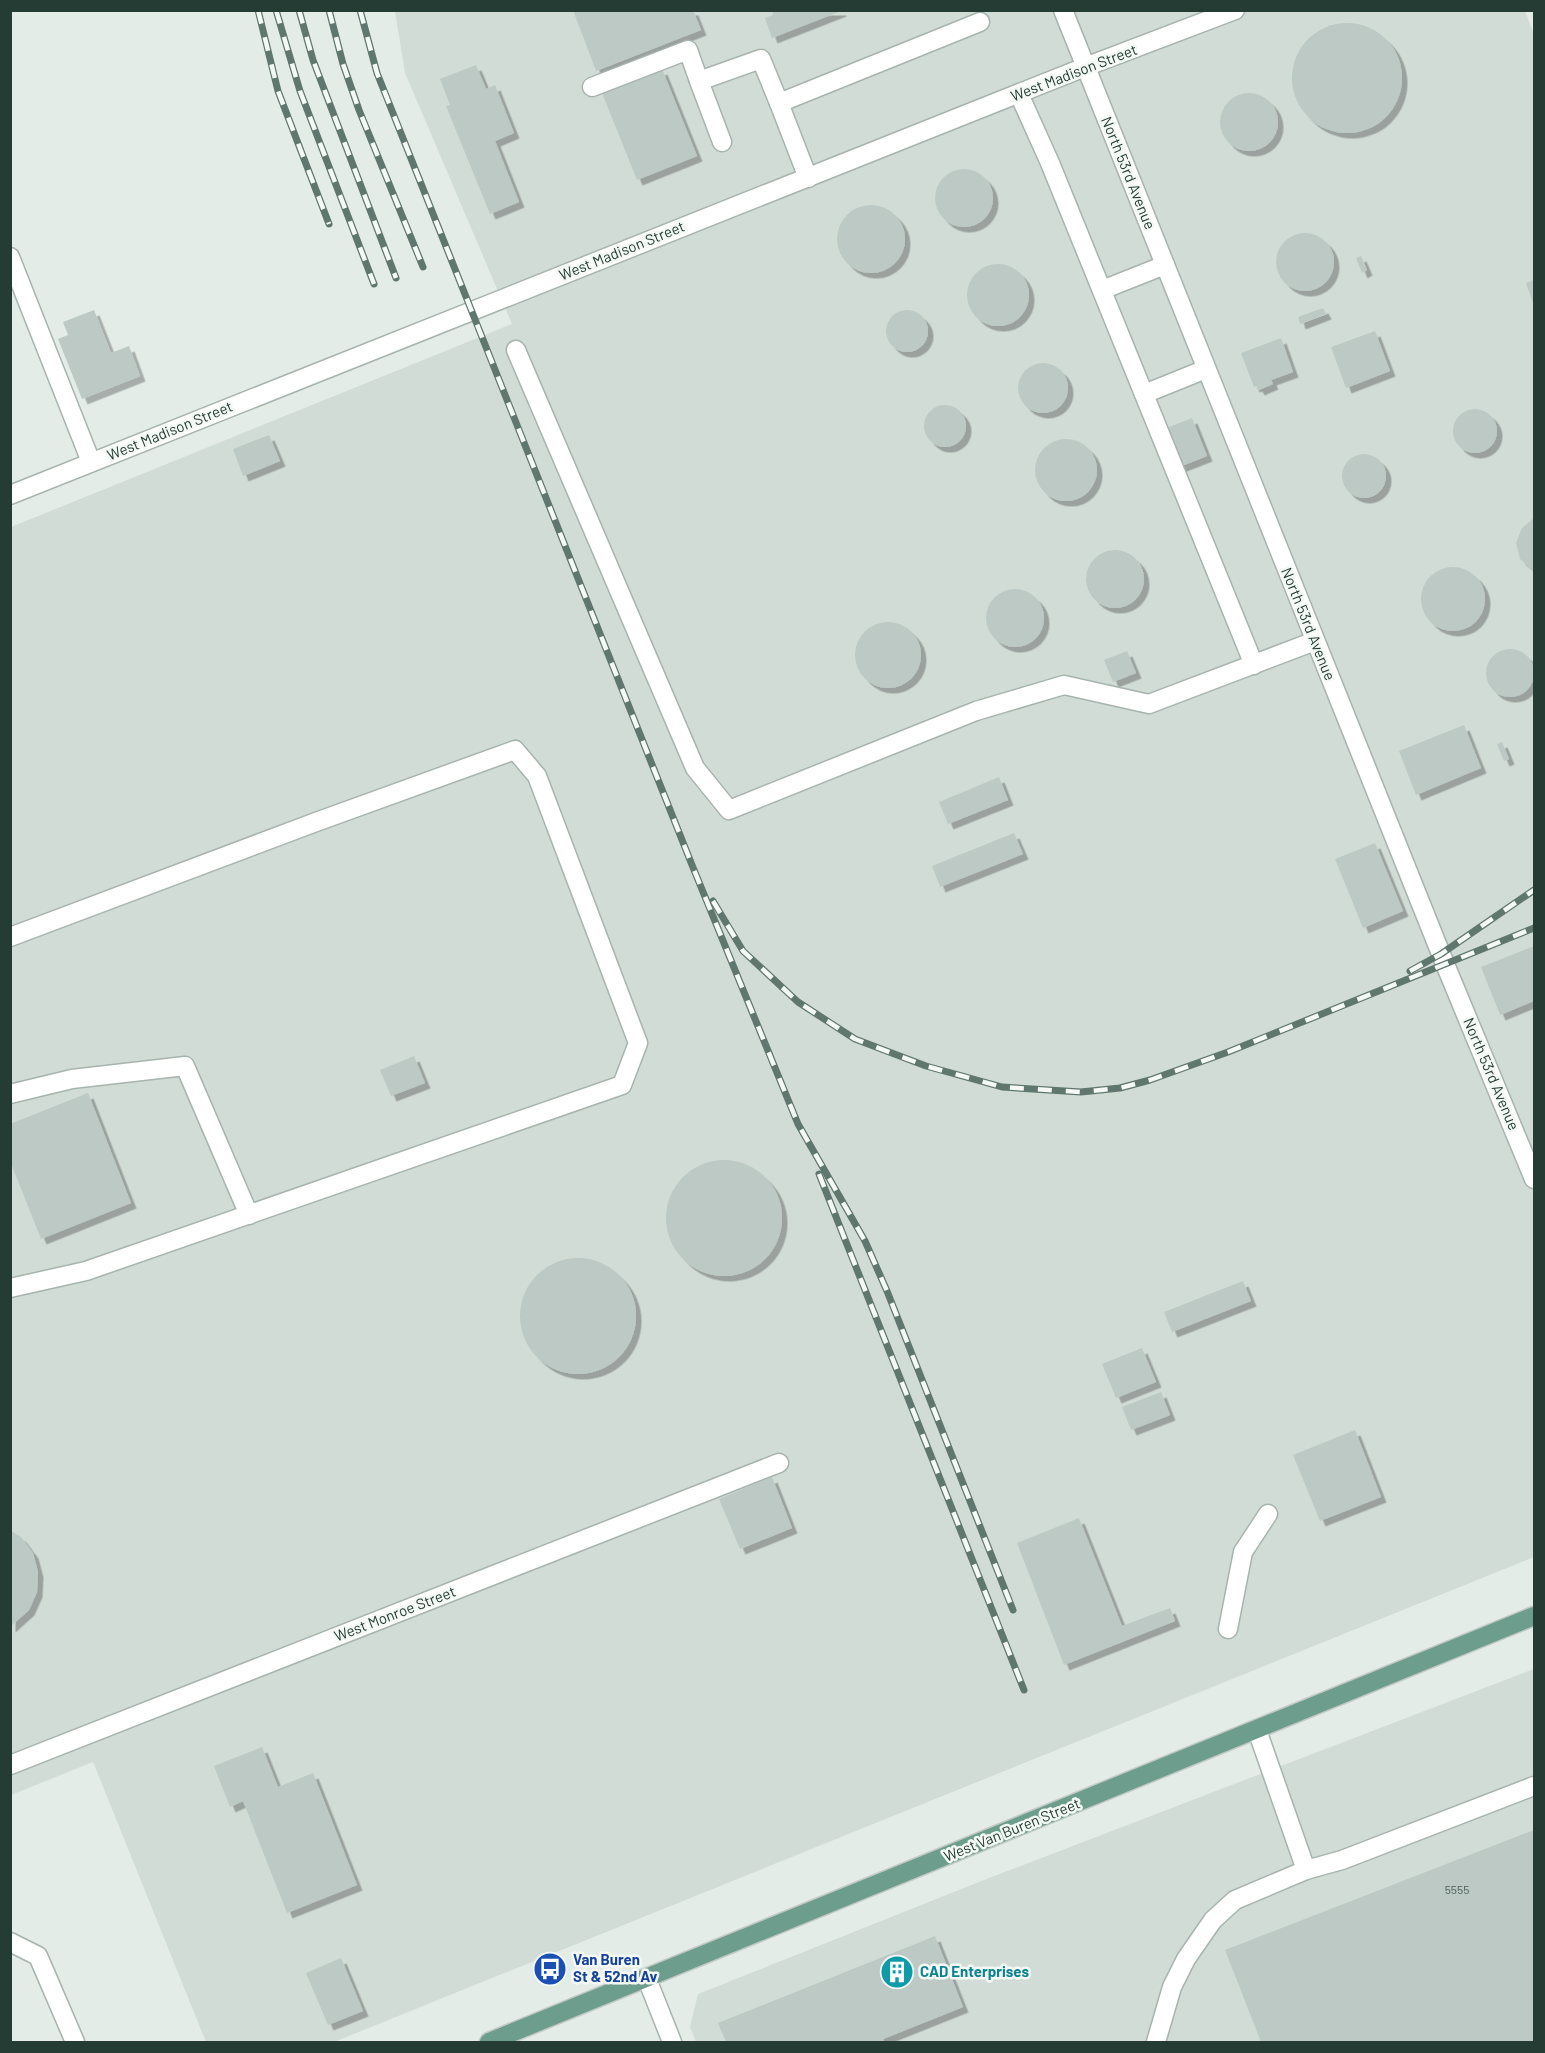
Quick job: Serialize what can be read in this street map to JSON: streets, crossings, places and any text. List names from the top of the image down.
{
  "streets": {
    "main road": ["West Van Buren Street"],
    "street": ["West Madison Street", "North 53rd Avenue", "West Monroe Street"]
  },
  "crossings": [
    ["West Madison Street", "North 53rd Avenue"]
  ],
  "places": {
    "bus stop": ["Van Buren St & 52nd Av"],
    "building": ["CAD Enterprises"]
  },
  "house_numbers": ["5555"]
}
